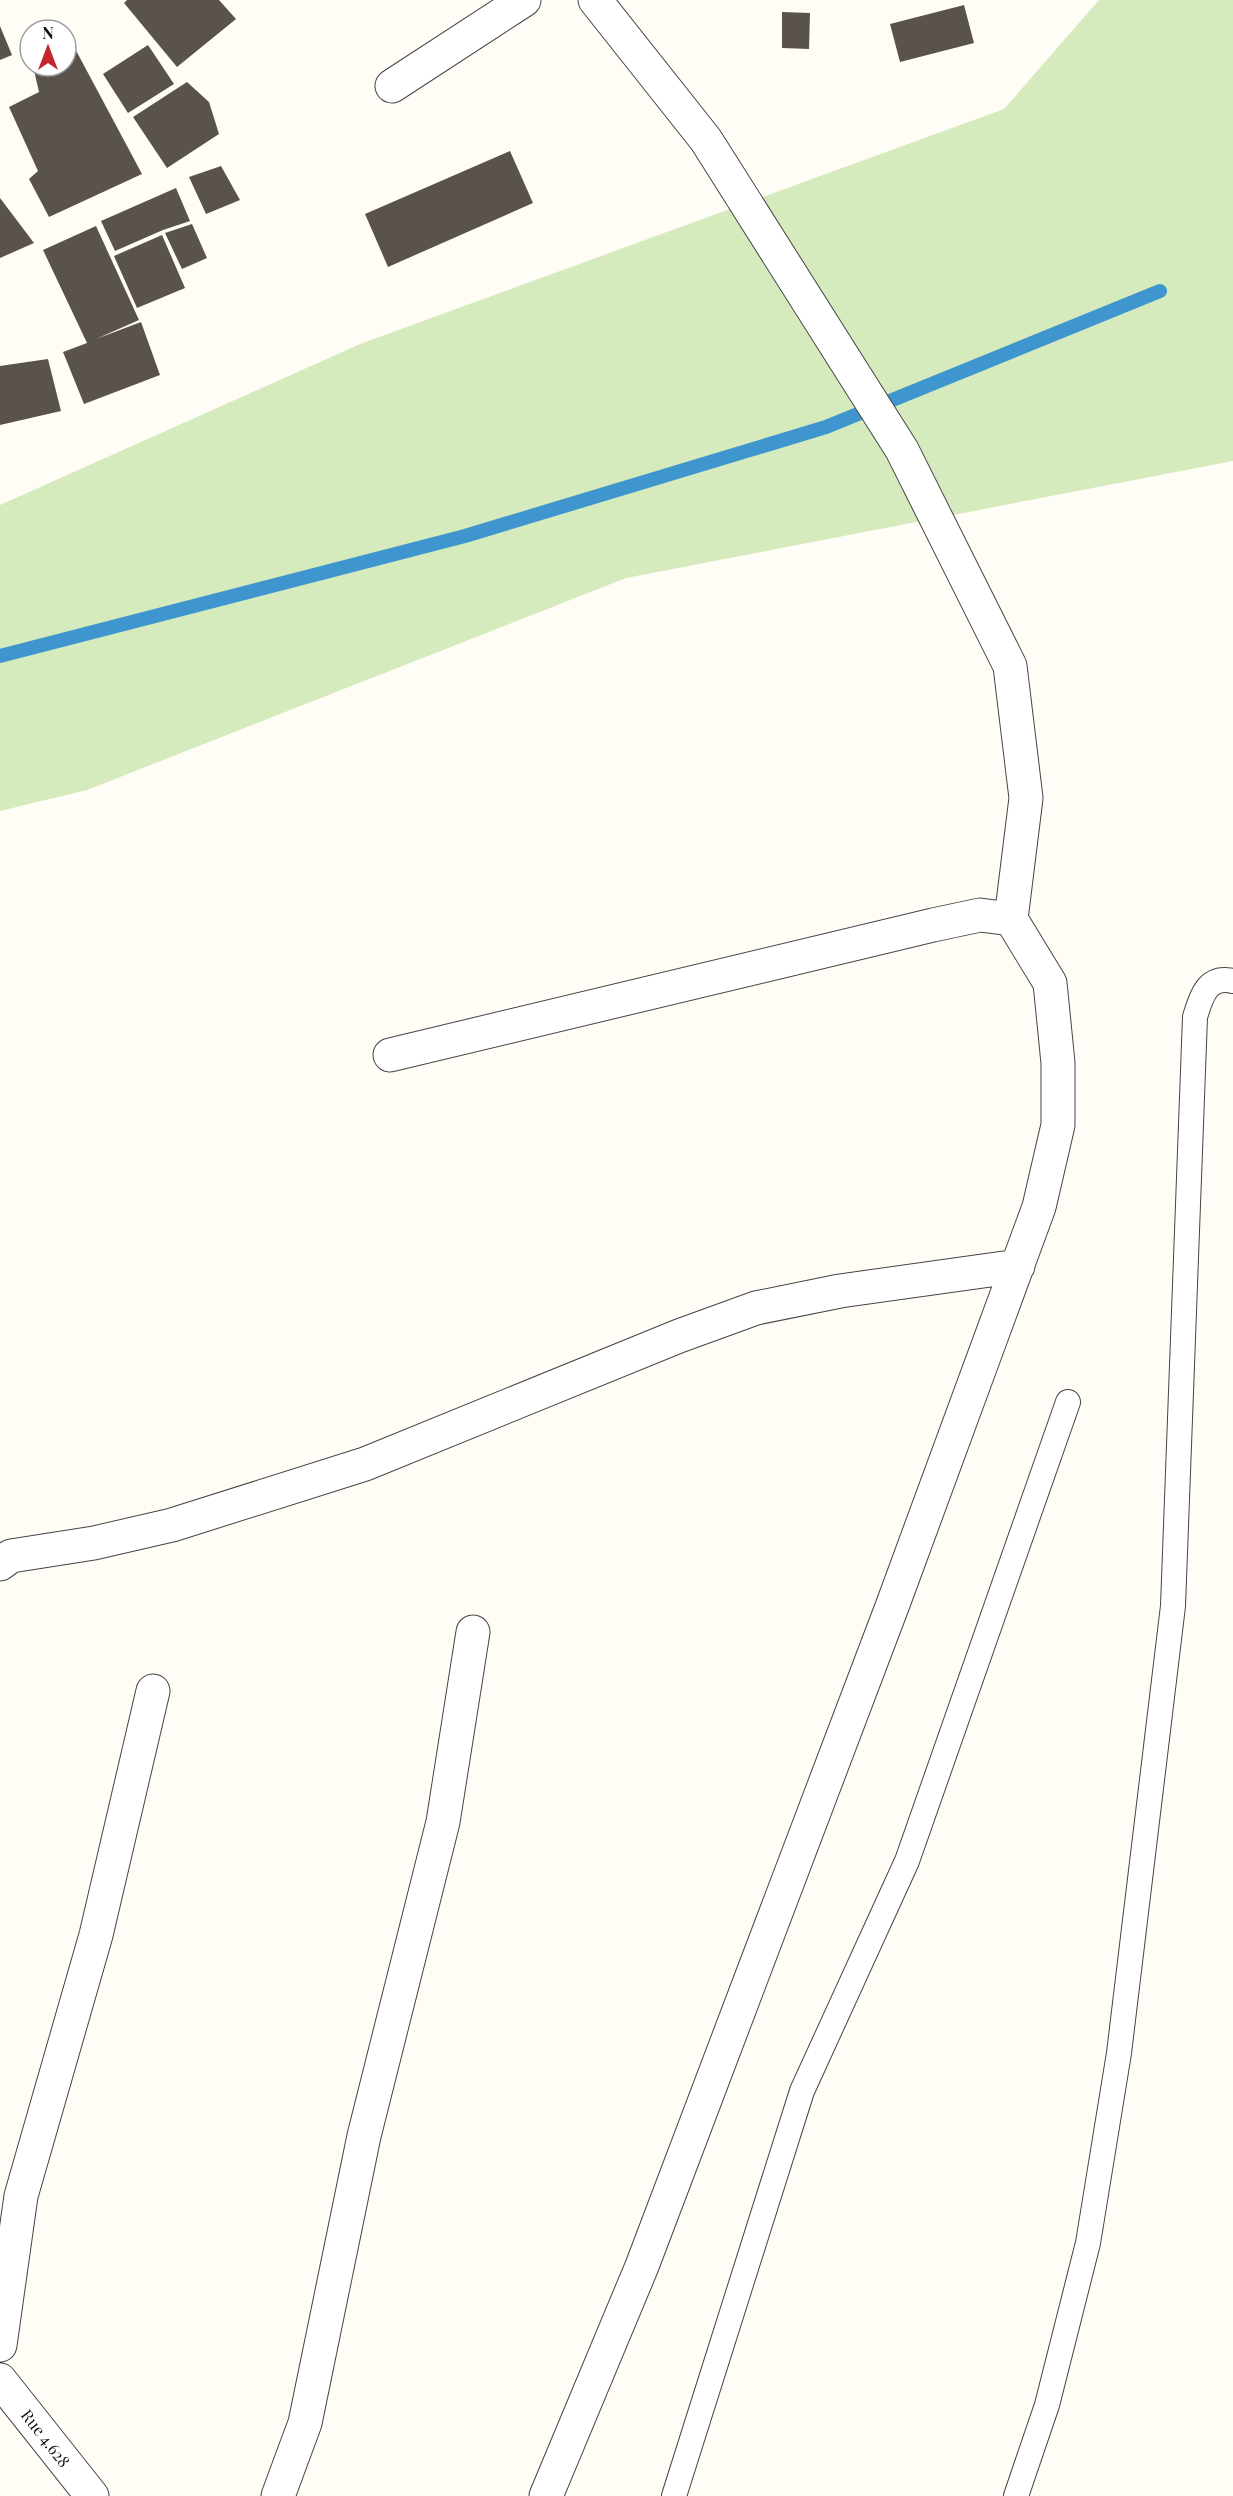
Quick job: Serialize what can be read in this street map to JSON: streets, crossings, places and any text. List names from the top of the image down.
{
  "streets": {
    "street": ["Rue 4.628"]
  },
  "north": "top"
}
